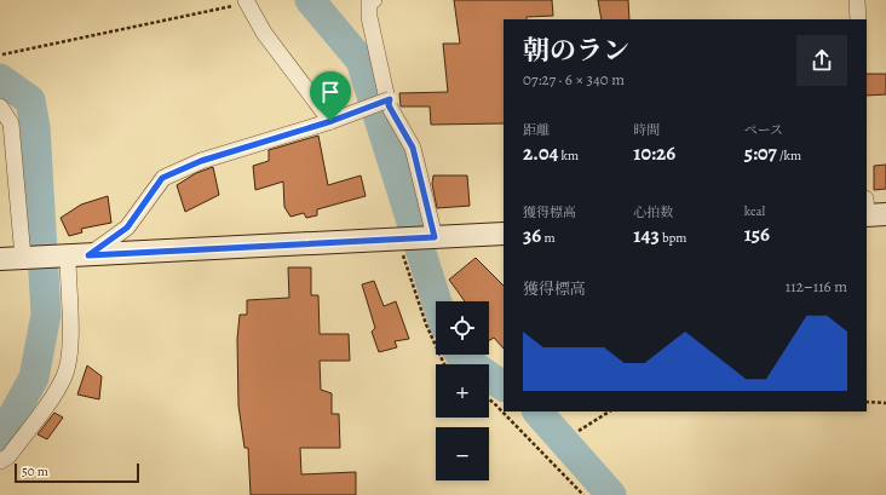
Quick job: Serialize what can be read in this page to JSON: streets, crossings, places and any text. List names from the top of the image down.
{
  "scale_bar": "50 m",
  "page": {
    "heading": ["朝のラン", "07:27 · 6 × 340 m"],
    "stats": [
      ["距離", "2.04 km"],
      ["時間", "10:26"],
      ["ペース", "5:07 /km"],
      ["獲得標高", "36 m"],
      ["心拍数", "143 bpm"],
      ["kcal", "156"]
    ],
    "chart": ["獲得標高", "112–116 m"],
    "map_buttons": ["+", "−"],
    "scale": "50 m"
  }
}
